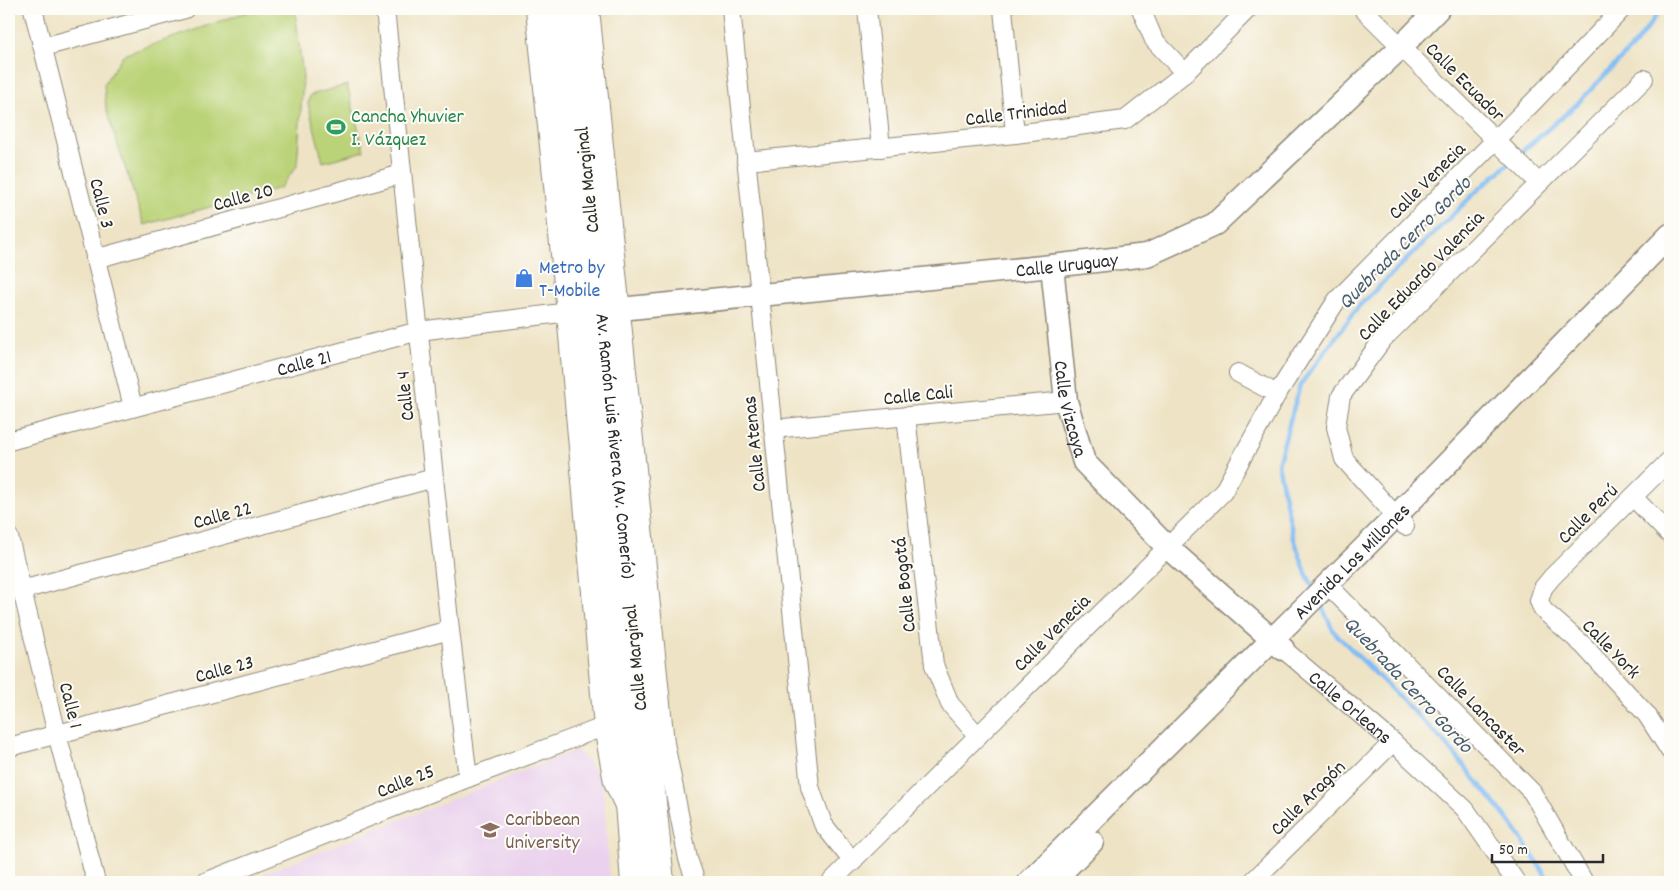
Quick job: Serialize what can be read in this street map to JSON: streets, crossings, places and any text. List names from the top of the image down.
{
  "streets": {
    "main road": ["Av. Ramón Luis Rivera (Av. Comerío)"],
    "street": [
      "Calle Ecuador",
      "Calle Trinidad",
      "Calle Marginal",
      "Calle Venecia",
      "Calle 20",
      "Calle 3",
      "Calle Uruguay",
      "Calle Eduardo Valencia",
      "Calle 21",
      "Calle Cali",
      "Calle 4",
      "Calle Vizcaya",
      "Calle Atenas",
      "Calle Perú",
      "Calle 22",
      "Avenida Los Millones",
      "Calle Bogotá",
      "Calle York",
      "Calle 23",
      "Calle 1",
      "Calle Orleans",
      "Calle Lancaster",
      "Calle 25",
      "Calle Aragón"
    ]
  },
  "crossings": [
    ["Calle Ecuador", "Calle Venecia"],
    ["Calle Ecuador", "Calle Uruguay"],
    ["Calle Ecuador", "Calle Eduardo Valencia"],
    ["Calle Trinidad", "Calle Atenas"],
    ["Calle Marginal", "Calle Uruguay"],
    ["Calle Marginal", "Calle 21"],
    ["Calle Marginal", "Av. Ramón Luis Rivera (Av. Comerío)"],
    ["Calle Venecia", "Calle Vizcaya"],
    ["Calle Venecia", "Calle Atenas"],
    ["Calle Venecia", "Calle Bogotá"],
    ["Calle Venecia", "Calle Orleans"],
    ["Calle 20", "Calle 3"],
    ["Calle 20", "Calle 4"],
    ["Calle 3", "Calle 21"],
    ["Calle Uruguay", "Calle 21"],
    ["Calle Uruguay", "Calle Vizcaya"],
    ["Calle Uruguay", "Calle Atenas"],
    ["Calle Uruguay", "Av. Ramón Luis Rivera (Av. Comerío)"],
    ["Calle Eduardo Valencia", "Avenida Los Millones"],
    ["Calle 21", "Calle 4"],
    ["Calle 21", "Av. Ramón Luis Rivera (Av. Comerío)"],
    ["Calle Cali", "Calle Vizcaya"],
    ["Calle Cali", "Calle Atenas"],
    ["Calle Cali", "Calle Bogotá"],
    ["Calle 4", "Calle 22"],
    ["Calle 4", "Calle 23"],
    ["Calle 4", "Calle 25"],
    ["Calle Vizcaya", "Calle Orleans"],
    ["Av. Ramón Luis Rivera (Av. Comerío)", "Calle 25"],
    ["Calle Perú", "Calle York"],
    ["Calle 22", "Calle 1"],
    ["Avenida Los Millones", "Calle Orleans"],
    ["Avenida Los Millones", "Calle Lancaster"],
    ["Calle 23", "Calle 1"],
    ["Calle Orleans", "Calle Aragón"]
  ],
  "water": ["Quebrada Cerro Gordo"],
  "places": {
    "sports": ["Cancha Yhuvier I. Vázquez"],
    "shop": ["Metro by T-Mobile"],
    "school or university": ["Caribbean University"]
  },
  "scale_bar": "50 m"
}
